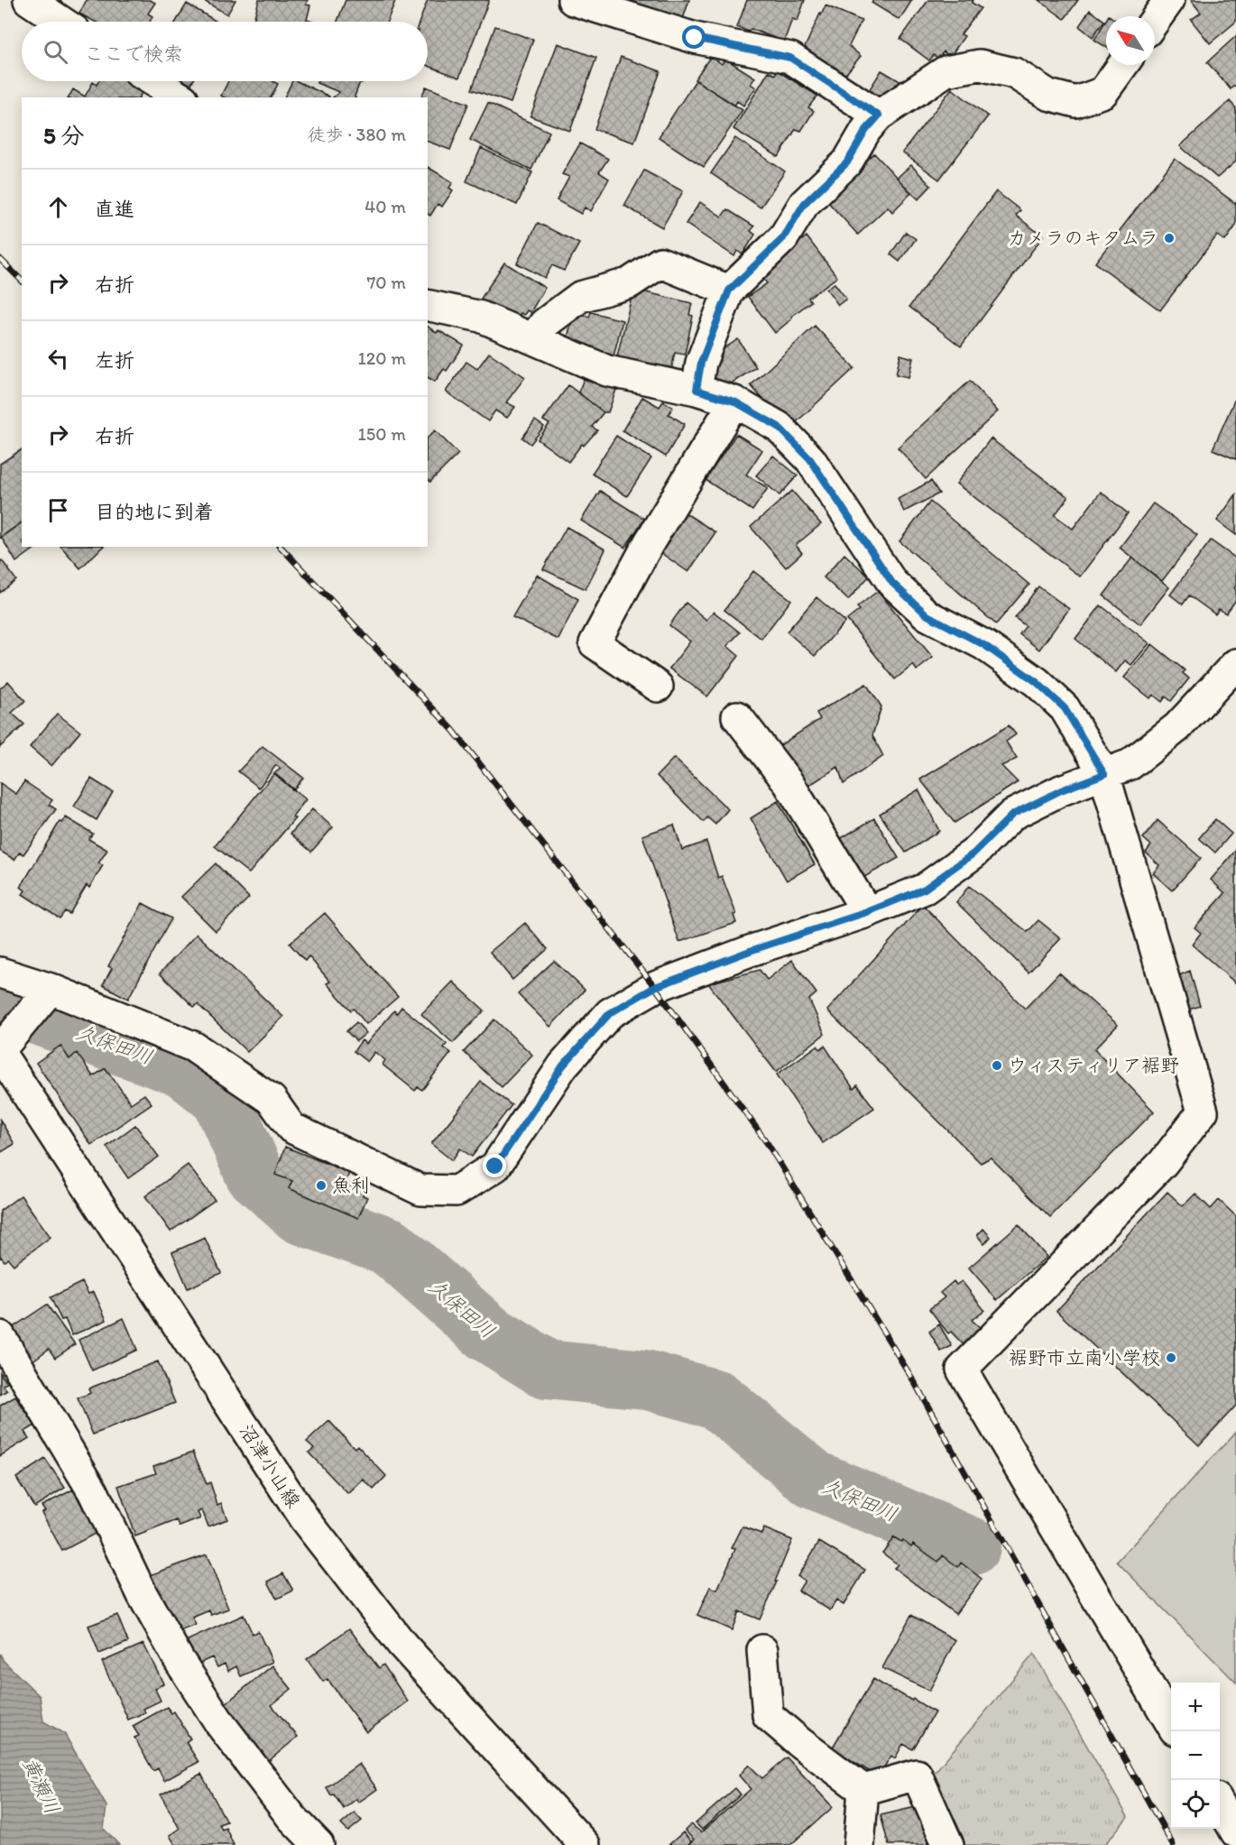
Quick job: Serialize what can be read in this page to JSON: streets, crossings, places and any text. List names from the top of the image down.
{
  "streets": {
    "street": ["沼津小山線"]
  },
  "water": ["久保田川", "黄瀬川"],
  "places": [
    "カメラのキタムラ",
    "ウィスティリア裾野",
    "魚利",
    "裾野市立南小学校"
  ],
  "north": "top left",
  "page": {
    "search": "ここで検索",
    "heading": ["5 分", "徒歩 · 380 m"],
    "list": [
      ["直進", "40 m"],
      ["右折", "70 m"],
      ["左折", "120 m"],
      ["右折", "150 m"],
      "目的地に到着"
    ],
    "map_buttons": ["+", "−"]
  }
}
